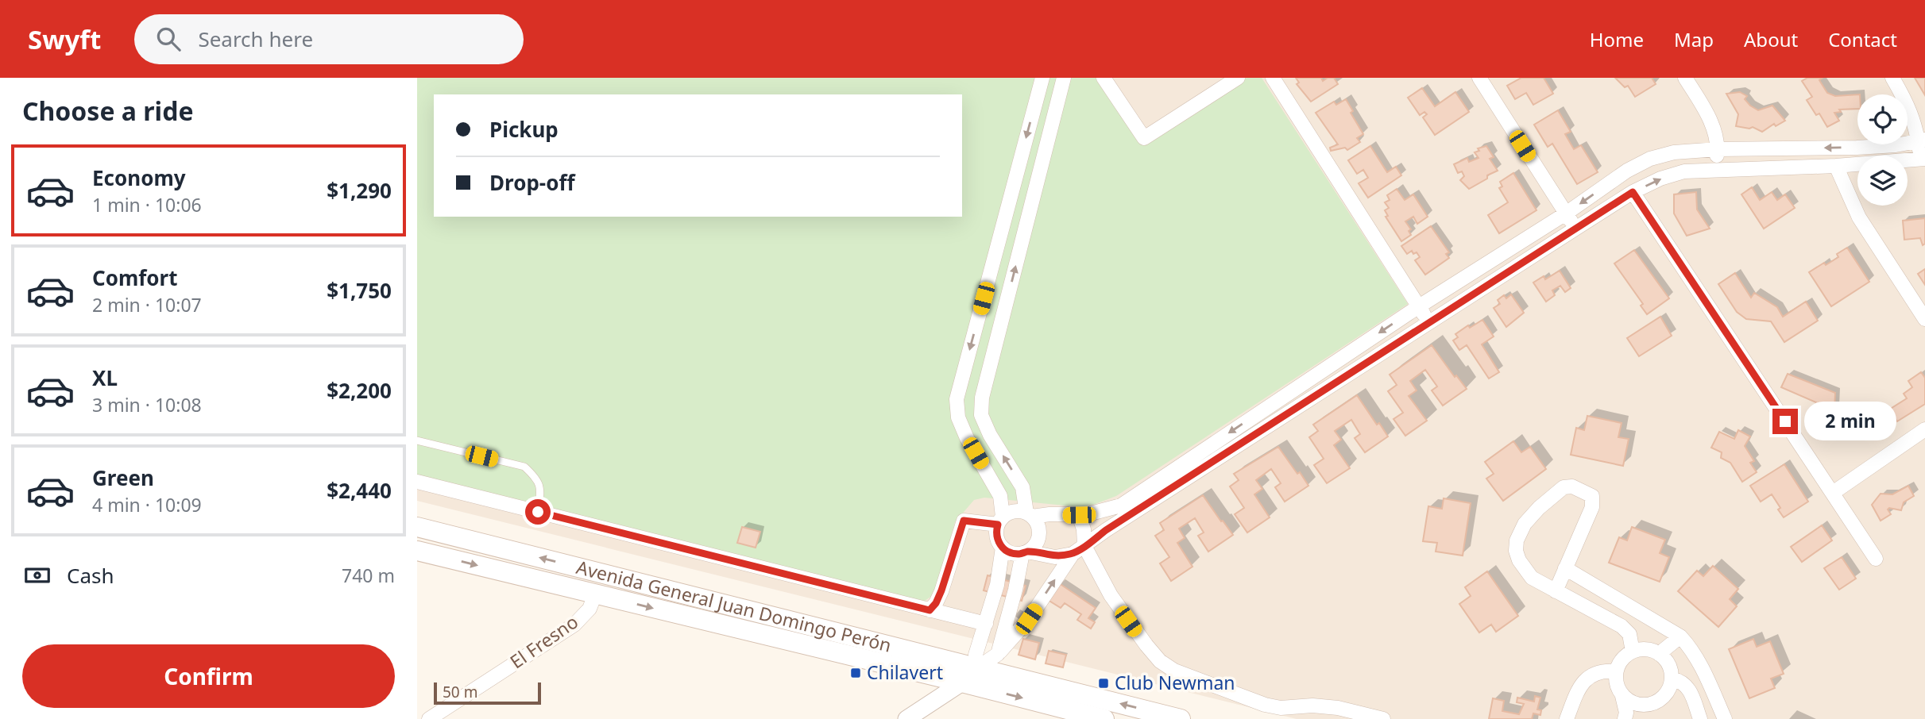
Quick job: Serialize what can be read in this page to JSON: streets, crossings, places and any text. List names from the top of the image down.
{
  "streets": {
    "main road": ["Avenida General Juan Domingo Perón"],
    "street": ["El Fresno"]
  },
  "crossings": [
    ["Avenida General Juan Domingo Perón", "El Fresno"]
  ],
  "places": {
    "transit": ["Chilavert", "Club Newman"]
  },
  "scale_bar": "50 m",
  "page": {
    "header": "Swyft",
    "search": "Search here",
    "nav": [
      "Home",
      "Map",
      "About",
      "Contact"
    ],
    "heading": "Choose a ride",
    "banner": ["Pickup", "Drop-off"],
    "list": [
      {
        "name": "Economy",
        "note": "1 min · 10:06",
        "value": "$1,290"
      },
      {
        "name": "Comfort",
        "note": "2 min · 10:07",
        "value": "$1,750"
      },
      {
        "name": "XL",
        "note": "3 min · 10:08",
        "value": "$2,200"
      },
      {
        "name": "Green",
        "note": "4 min · 10:09",
        "value": "$2,440"
      }
    ],
    "bubble": "2 min",
    "pay": ["Cash", "740 m"],
    "buttons": "Confirm",
    "scale": "50 m"
  }
}
